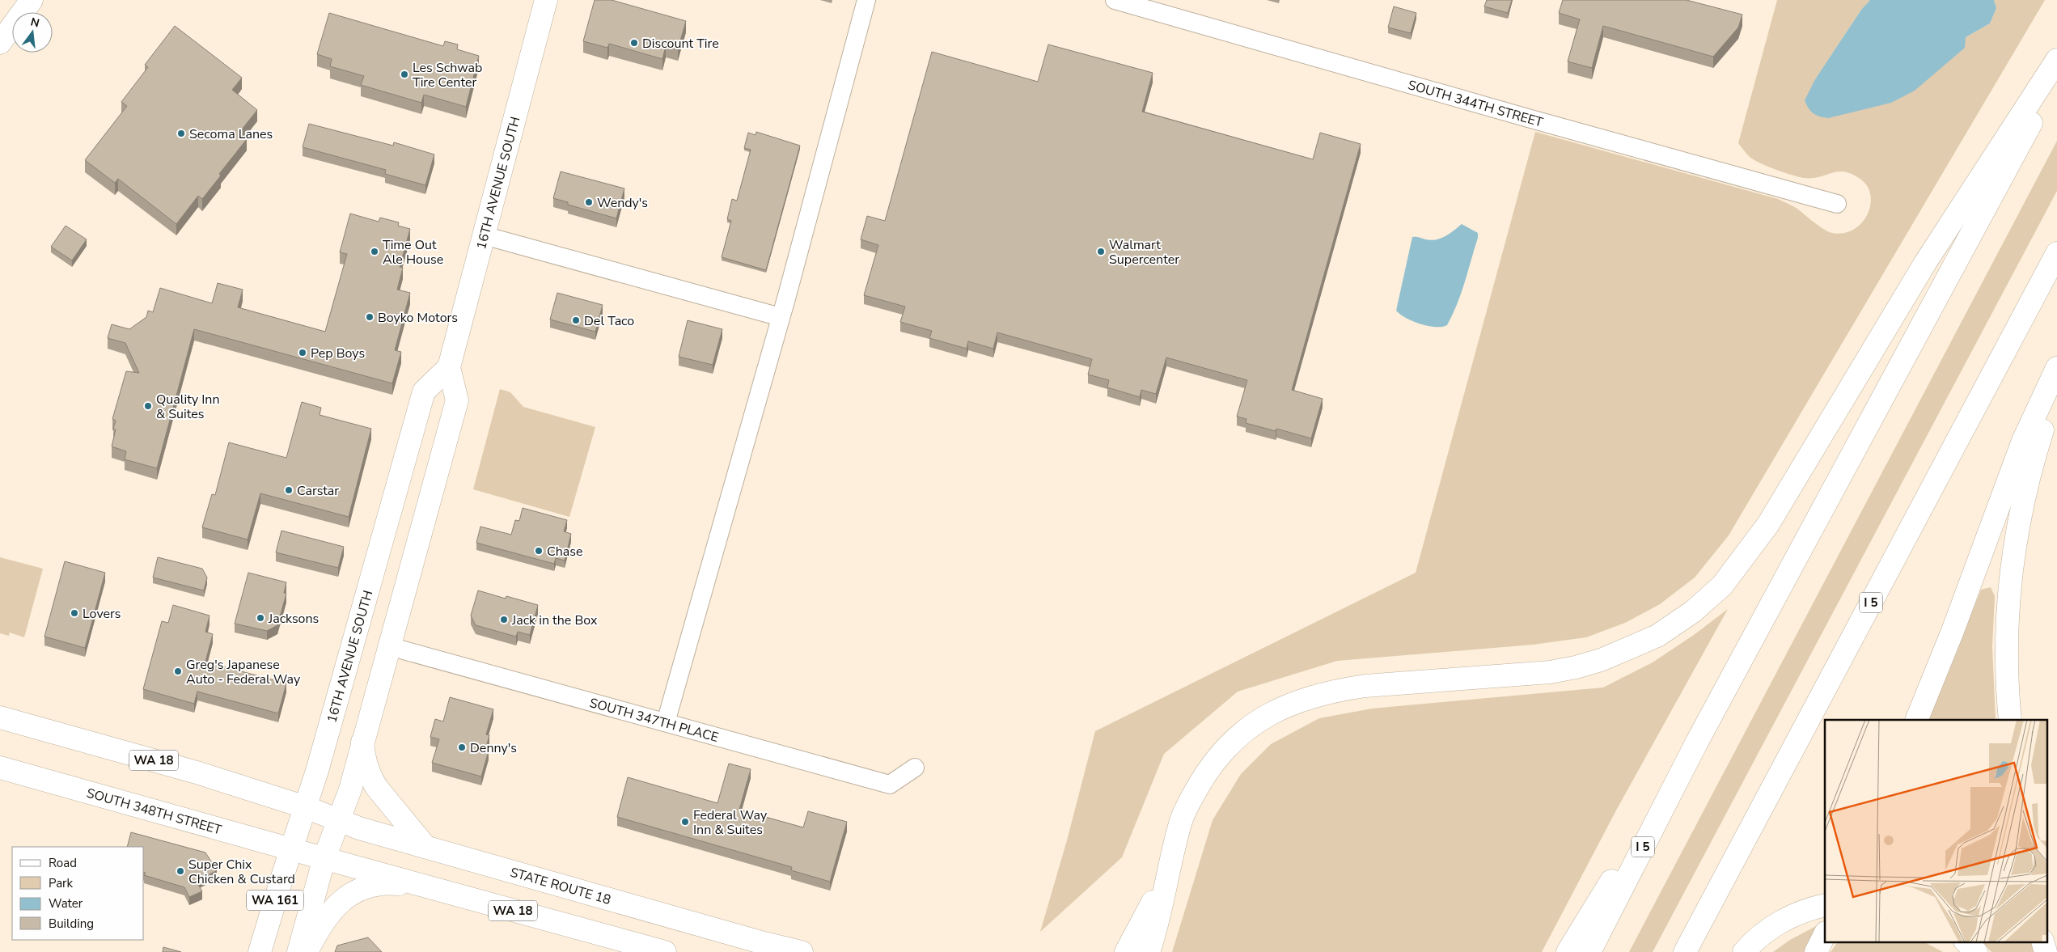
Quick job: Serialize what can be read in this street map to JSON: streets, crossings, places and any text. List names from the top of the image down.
{
  "streets": {
    "main road": [
      "16TH AVENUE SOUTH",
      "I 5",
      "WA 18",
      "SOUTH 348TH STREET",
      "STATE ROUTE 18",
      "WA 161"
    ],
    "street": ["SOUTH 344TH STREET", "SOUTH 347TH PLACE"]
  },
  "crossings": [
    ["16TH AVENUE SOUTH", "SOUTH 347TH PLACE"],
    ["16TH AVENUE SOUTH", "WA 18"],
    ["16TH AVENUE SOUTH", "SOUTH 348TH STREET"],
    ["16TH AVENUE SOUTH", "STATE ROUTE 18"],
    ["WA 18", "SOUTH 348TH STREET"],
    ["WA 18", "STATE ROUTE 18"]
  ],
  "places": [
    "Discount Tire",
    "Les Schwab Tire Center",
    "Secoma Lanes",
    "Wendy's",
    "Time Out Ale House",
    "Walmart Supercenter",
    "Boyko Motors",
    "Del Taco",
    "Pep Boys",
    "Quality Inn & Suites",
    "Carstar",
    "Chase",
    "Lovers",
    "Jacksons",
    "Jack in the Box",
    "Greg's Japanese Auto - Federal Way",
    "Denny's",
    "Federal Way Inn & Suites",
    "Super Chix Chicken & Custard"
  ],
  "legend": [
    "Road",
    "Park",
    "Water",
    "Building"
  ],
  "north": "top"
}
